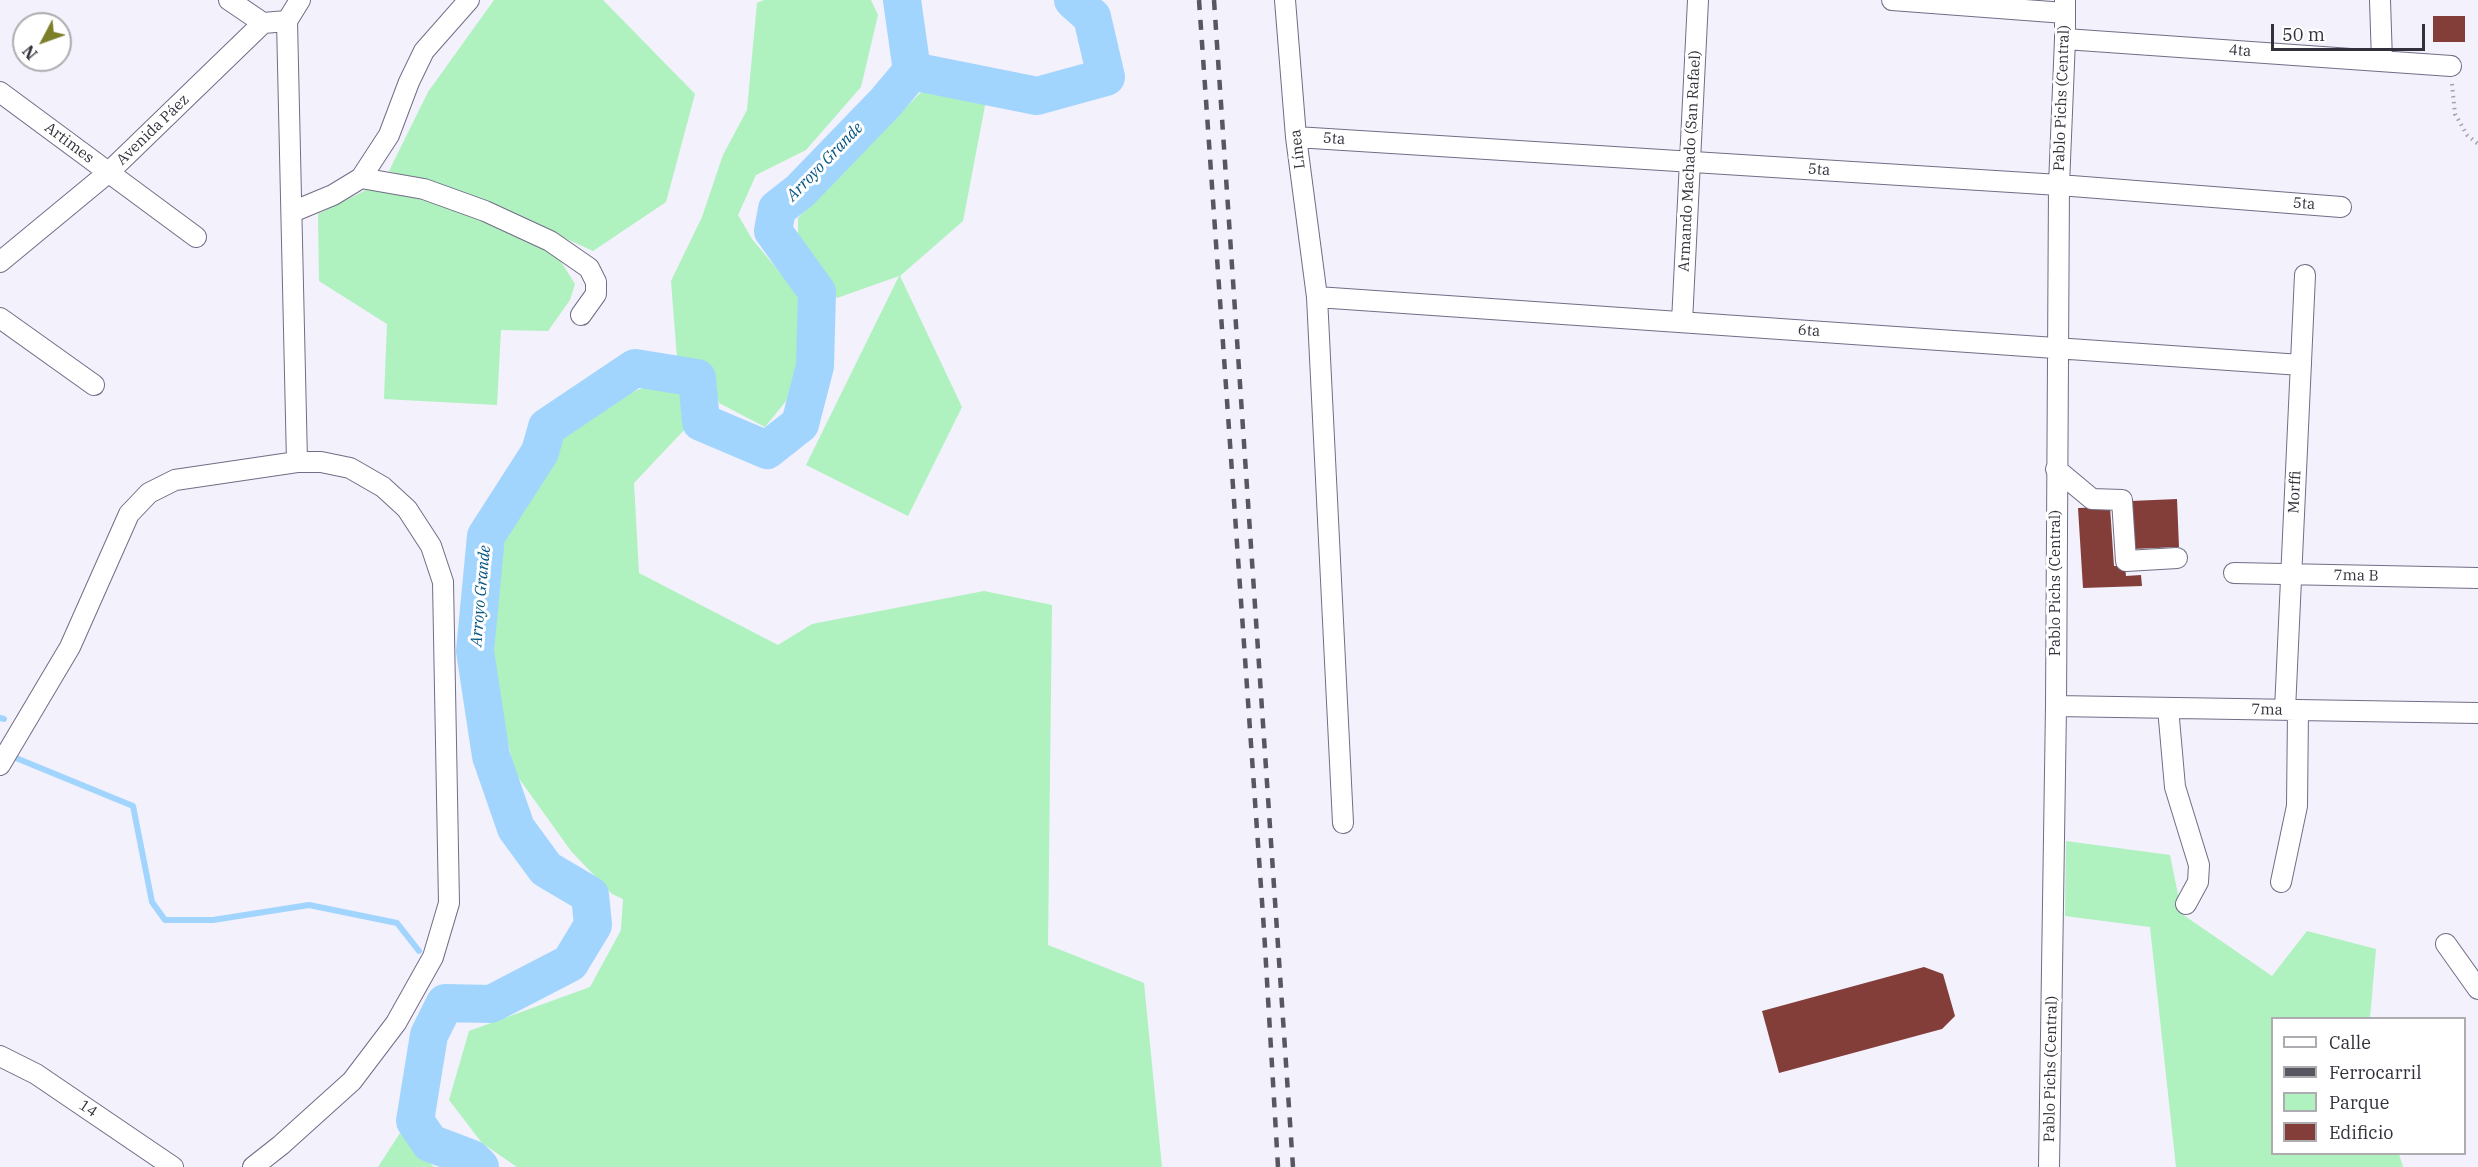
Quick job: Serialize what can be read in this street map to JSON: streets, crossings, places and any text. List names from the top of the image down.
{
  "streets": {
    "street": [
      "4ta",
      "Pablo Pichs (Central)",
      "Avenida Páez",
      "5ta",
      "Artimes",
      "Línea",
      "Armando Machado (San Rafael)",
      "6ta",
      "Morffi",
      "7ma B",
      "7ma",
      "14"
    ]
  },
  "crossings": [
    ["4ta", "Pablo Pichs (Central)"],
    ["Pablo Pichs (Central)", "5ta"],
    ["Pablo Pichs (Central)", "6ta"],
    ["Pablo Pichs (Central)", "7ma"],
    ["Avenida Páez", "Artimes"],
    ["5ta", "Línea"],
    ["5ta", "Armando Machado (San Rafael)"],
    ["Línea", "6ta"],
    ["Armando Machado (San Rafael)", "6ta"],
    ["6ta", "Morffi"],
    ["Morffi", "7ma B"],
    ["Morffi", "7ma"]
  ],
  "water": ["Arroyo Grande"],
  "legend": [
    "Calle",
    "Ferrocarril",
    "Parque",
    "Edificio"
  ],
  "scale_bar": "50 m",
  "north": "bottom left"
}
